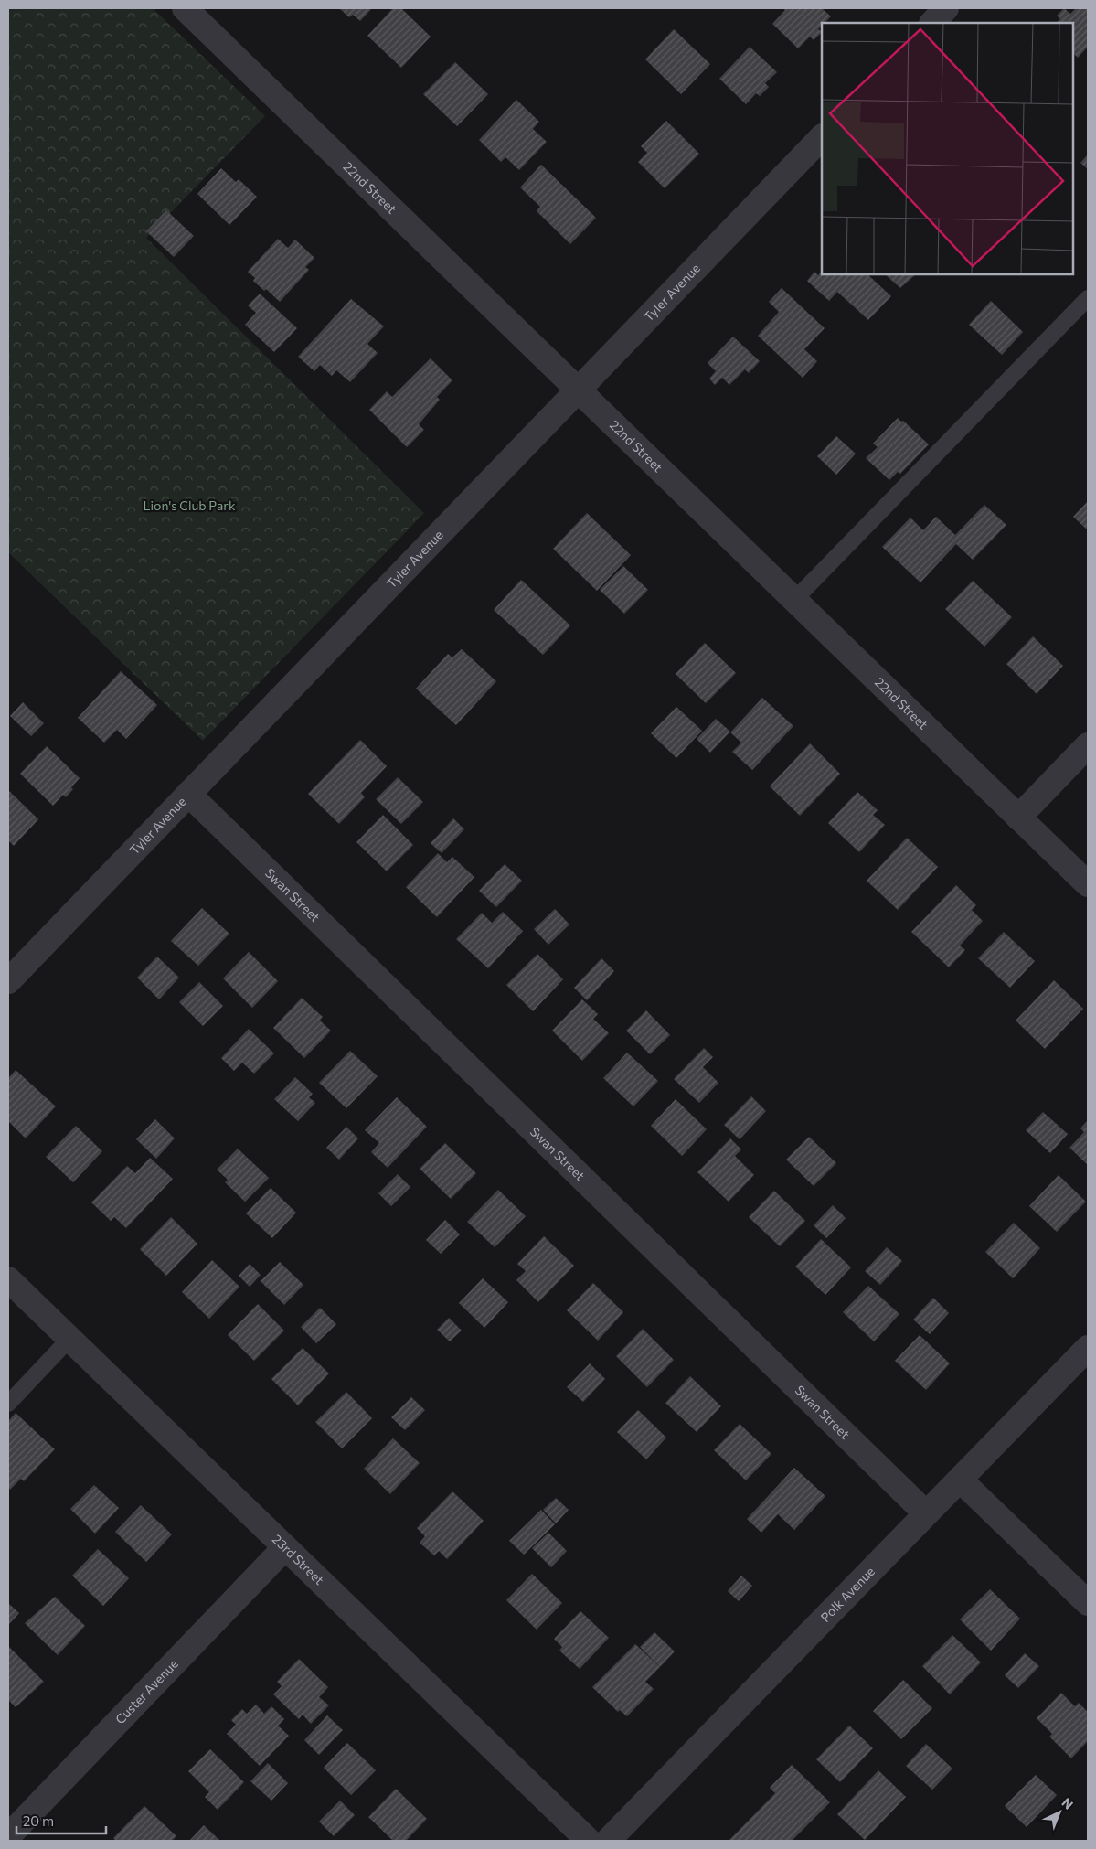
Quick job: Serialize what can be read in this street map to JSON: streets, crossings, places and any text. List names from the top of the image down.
{
  "streets": {
    "street": [
      "22nd Street",
      "Tyler Avenue",
      "Swan Street",
      "23rd Street",
      "Polk Avenue",
      "Custer Avenue"
    ]
  },
  "crossings": [
    ["22nd Street", "Tyler Avenue"],
    ["Tyler Avenue", "Swan Street"],
    ["Swan Street", "Polk Avenue"],
    ["23rd Street", "Custer Avenue"]
  ],
  "parks": ["Lion's Club Park"],
  "scale_bar": "20 m",
  "north": "top right"
}
